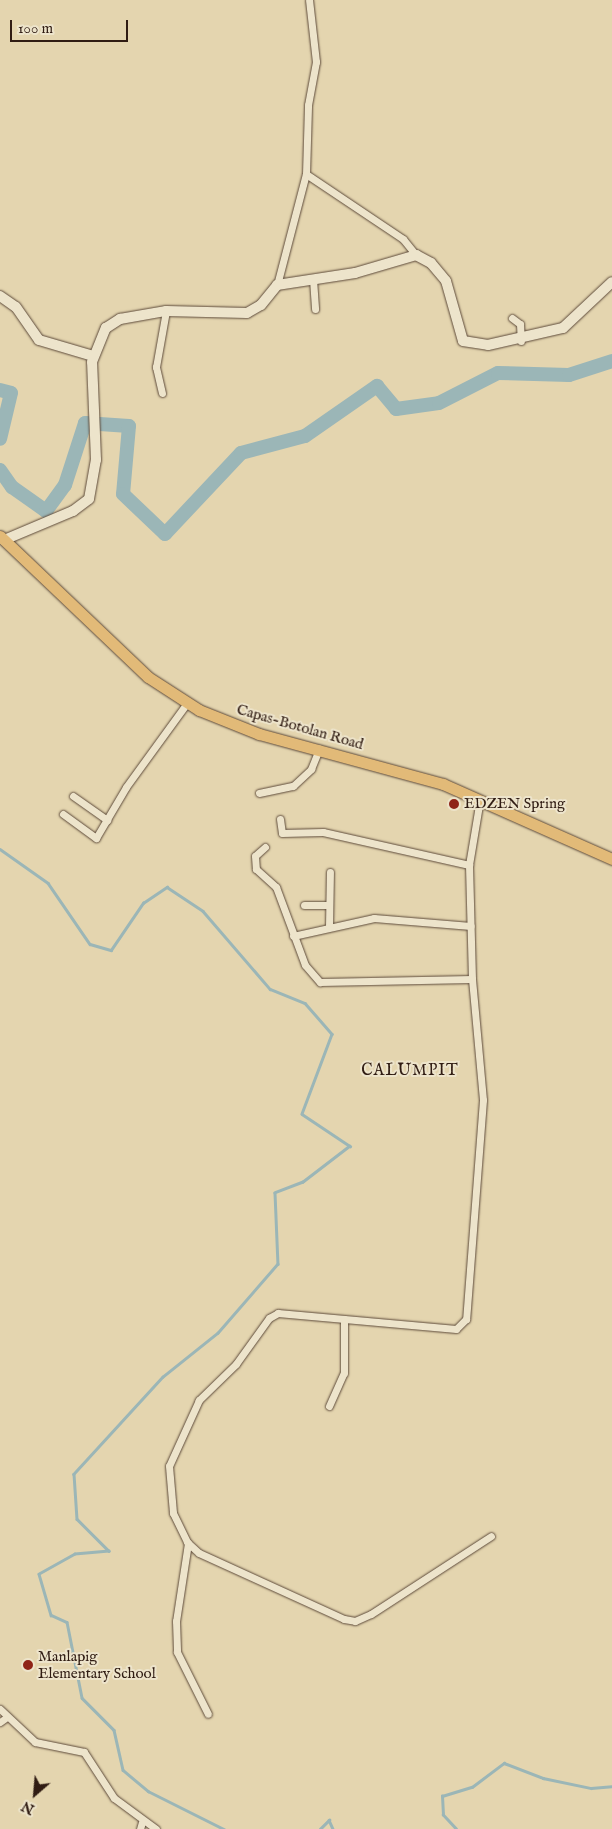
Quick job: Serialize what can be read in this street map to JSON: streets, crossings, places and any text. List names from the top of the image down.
{
  "streets": {
    "main road": ["Capas-Botolan Road"]
  },
  "districts": ["CALUMPIT"],
  "places": ["EDZEN Spring", "Manlapig Elementary School"],
  "scale_bar": "100 m",
  "north": "bottom left"
}
